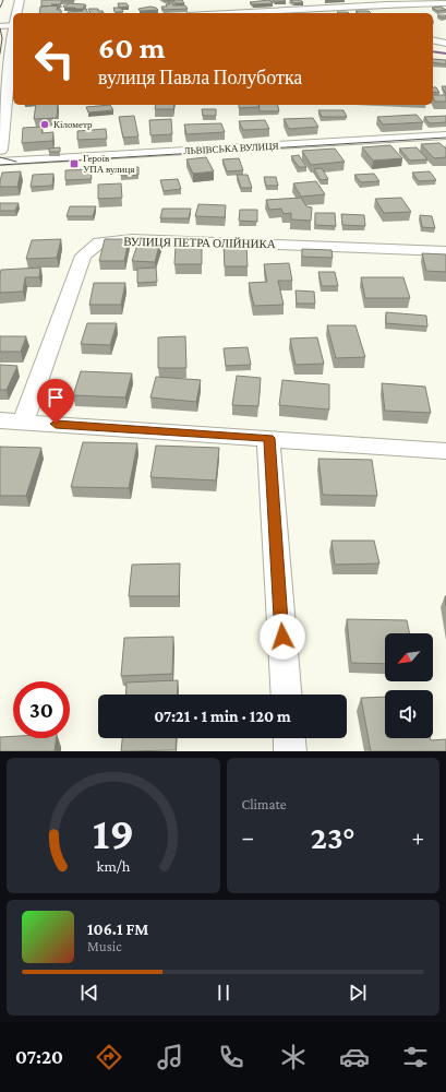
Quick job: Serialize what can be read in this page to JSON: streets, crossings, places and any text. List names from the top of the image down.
{
  "streets": {
    "street": ["ЛЬВІВСЬКА ВУЛИЦЯ", "ВУЛИЦЯ ПЕТРА ОЛІЙНИКА"]
  },
  "places": {
    "other": ["Кілометр"],
    "transit": ["Героїв УПА вулиця"]
  },
  "north": "bottom left",
  "page": {
    "turn": ["60 m", "вулиця Павла Полуботка"],
    "limit": "30",
    "trip": "07:21 · 1 min · 120 m",
    "tile": "Climate",
    "heat": ["−", "23°", "+"],
    "song": ["106.1 FM", "Music"],
    "tabs": "07:20",
    "gauge": ["19", "km/h"]
  }
}
